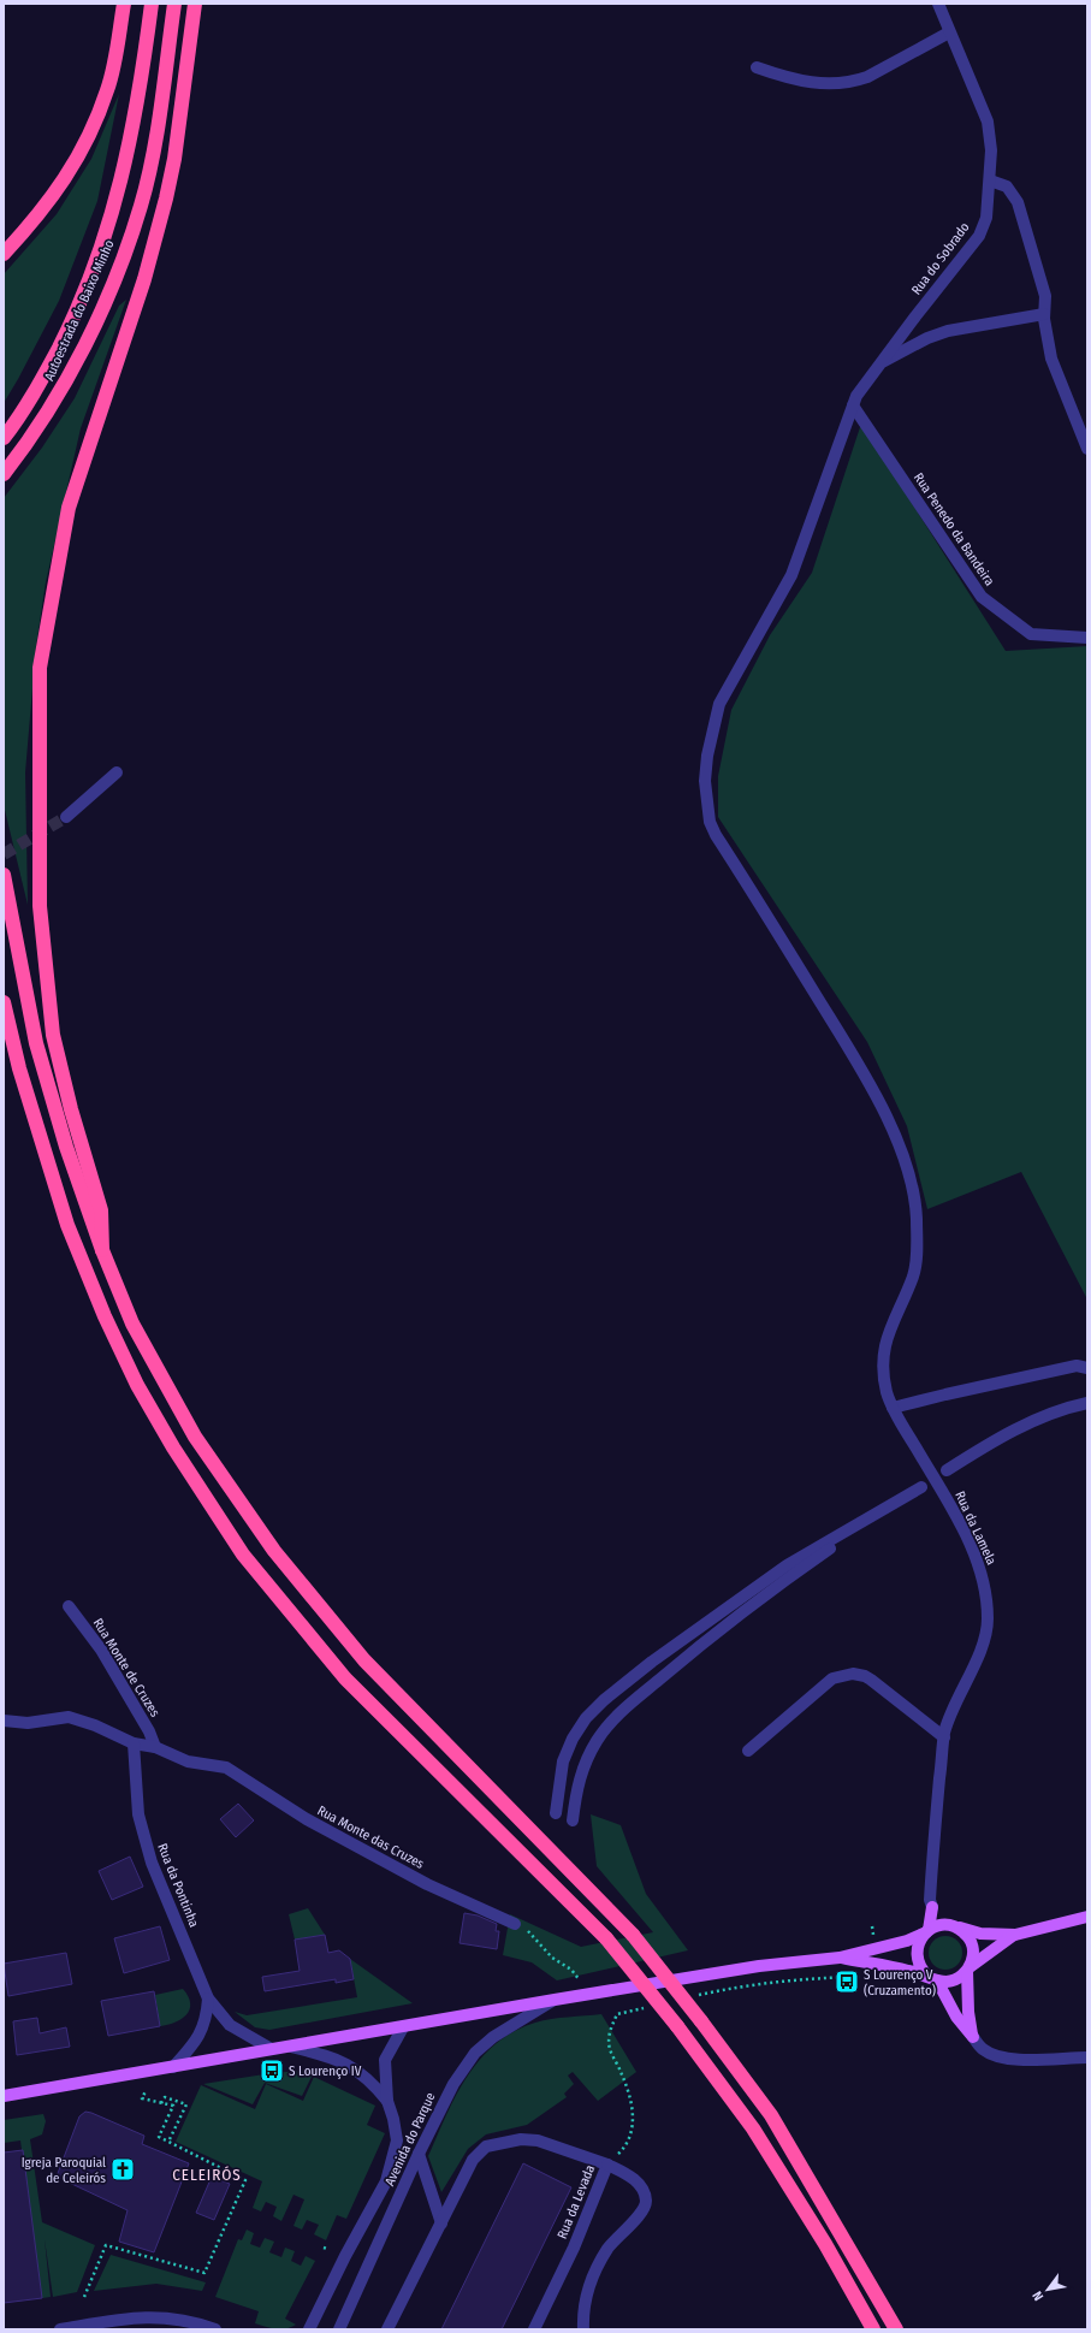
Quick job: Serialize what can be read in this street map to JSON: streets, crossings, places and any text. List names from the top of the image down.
{
  "streets": {
    "highway": ["Autoestrada do Baixo Minho"],
    "street": [
      "Rua do Sobrado",
      "Rua Penedo da Bandeira",
      "Rua da Lamela",
      "Rua Monte de Cruzes",
      "Rua Monte das Cruzes",
      "Rua da Pontinha",
      "Avenida do Parque",
      "Rua da Levada"
    ]
  },
  "crossings": [
    ["Rua do Sobrado", "Rua Penedo da Bandeira"],
    ["Rua do Sobrado", "Rua da Lamela"],
    ["Rua Monte de Cruzes", "Rua Monte das Cruzes"],
    ["Rua Monte das Cruzes", "Rua da Pontinha"]
  ],
  "districts": ["CELEIRÓS"],
  "places": {
    "bus stop": ["S Lourenço V (Cruzamento)", "S Lourenço IV"],
    "church": ["Igreja Paroquial de Celeirós"]
  },
  "north": "bottom left"
}
